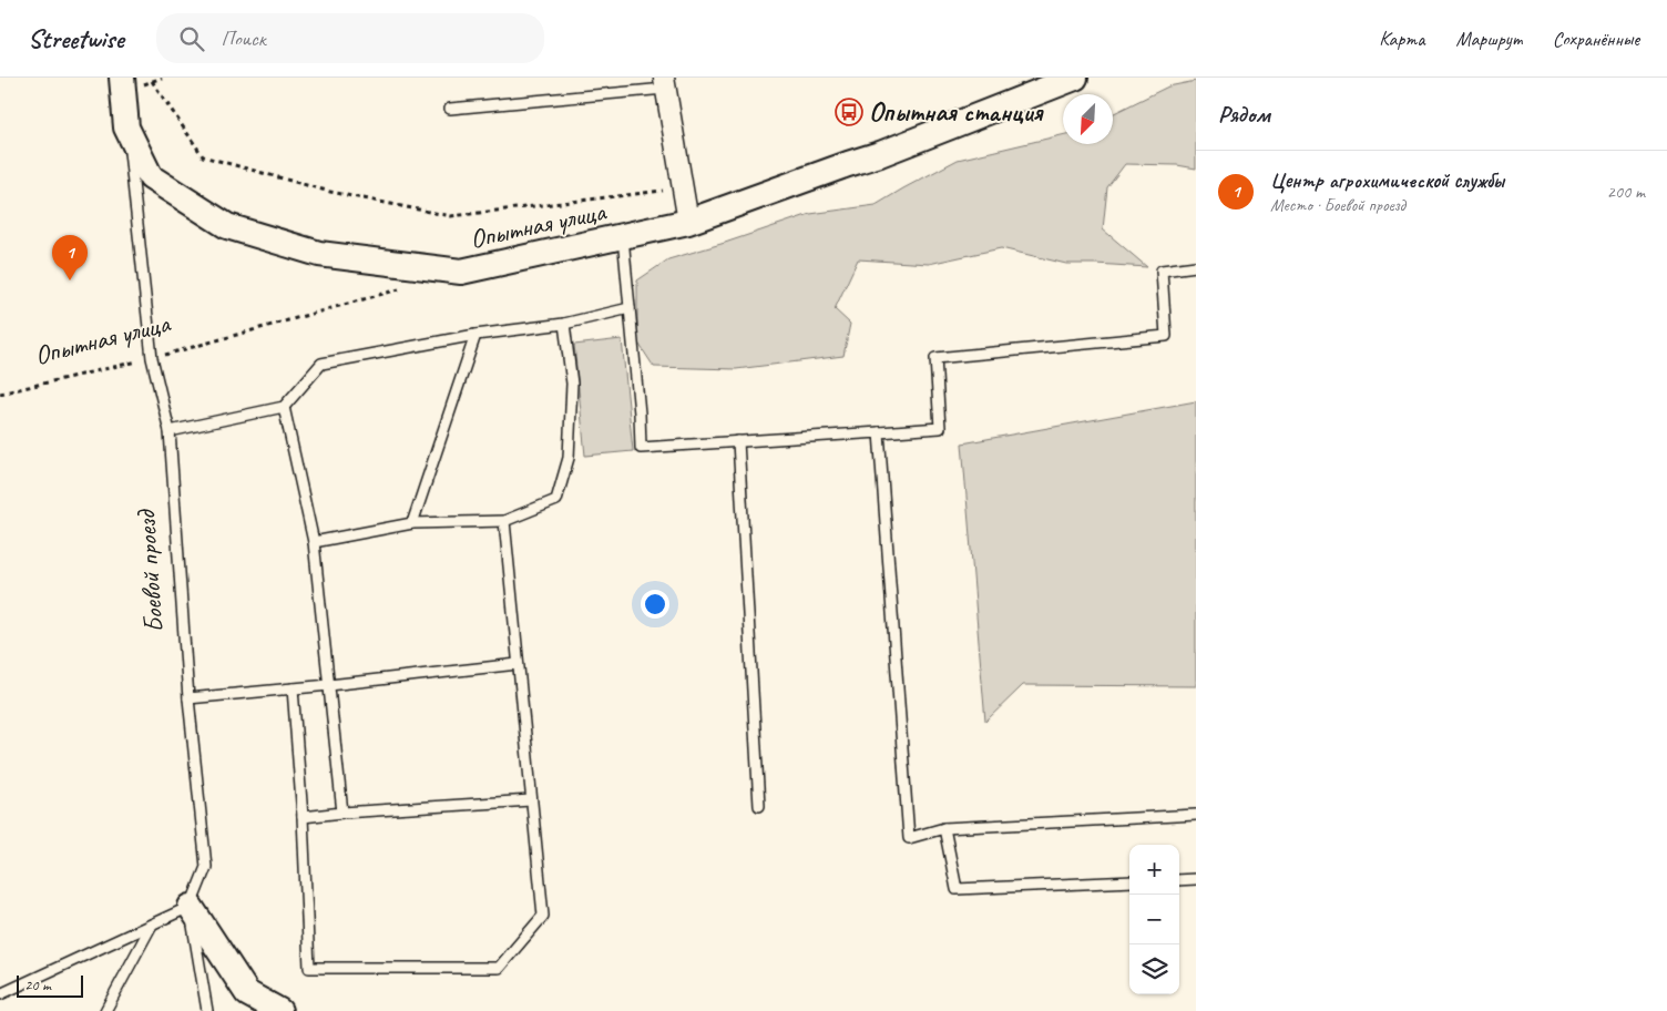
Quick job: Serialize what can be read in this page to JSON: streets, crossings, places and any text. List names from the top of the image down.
{
  "streets": {
    "street": ["Опытная улица", "Боевой проезд"]
  },
  "crossings": [
    ["Опытная улица", "Боевой проезд"]
  ],
  "places": {
    "bus stop": ["Опытная станция"]
  },
  "scale_bar": "20 m",
  "north": "bottom left",
  "page": {
    "header": "Streetwise",
    "search": "Поиск",
    "nav": ["Карта", "Маршрут", "Сохранённые"],
    "heading": "Рядом",
    "list": [
      {
        "mark": "1",
        "name": "Центр агрохимической службы",
        "note": "Место · Боевой проезд",
        "value": "200 m"
      }
    ],
    "pins": "1",
    "map_buttons": ["+", "−"],
    "scale": "20 m"
  }
}
